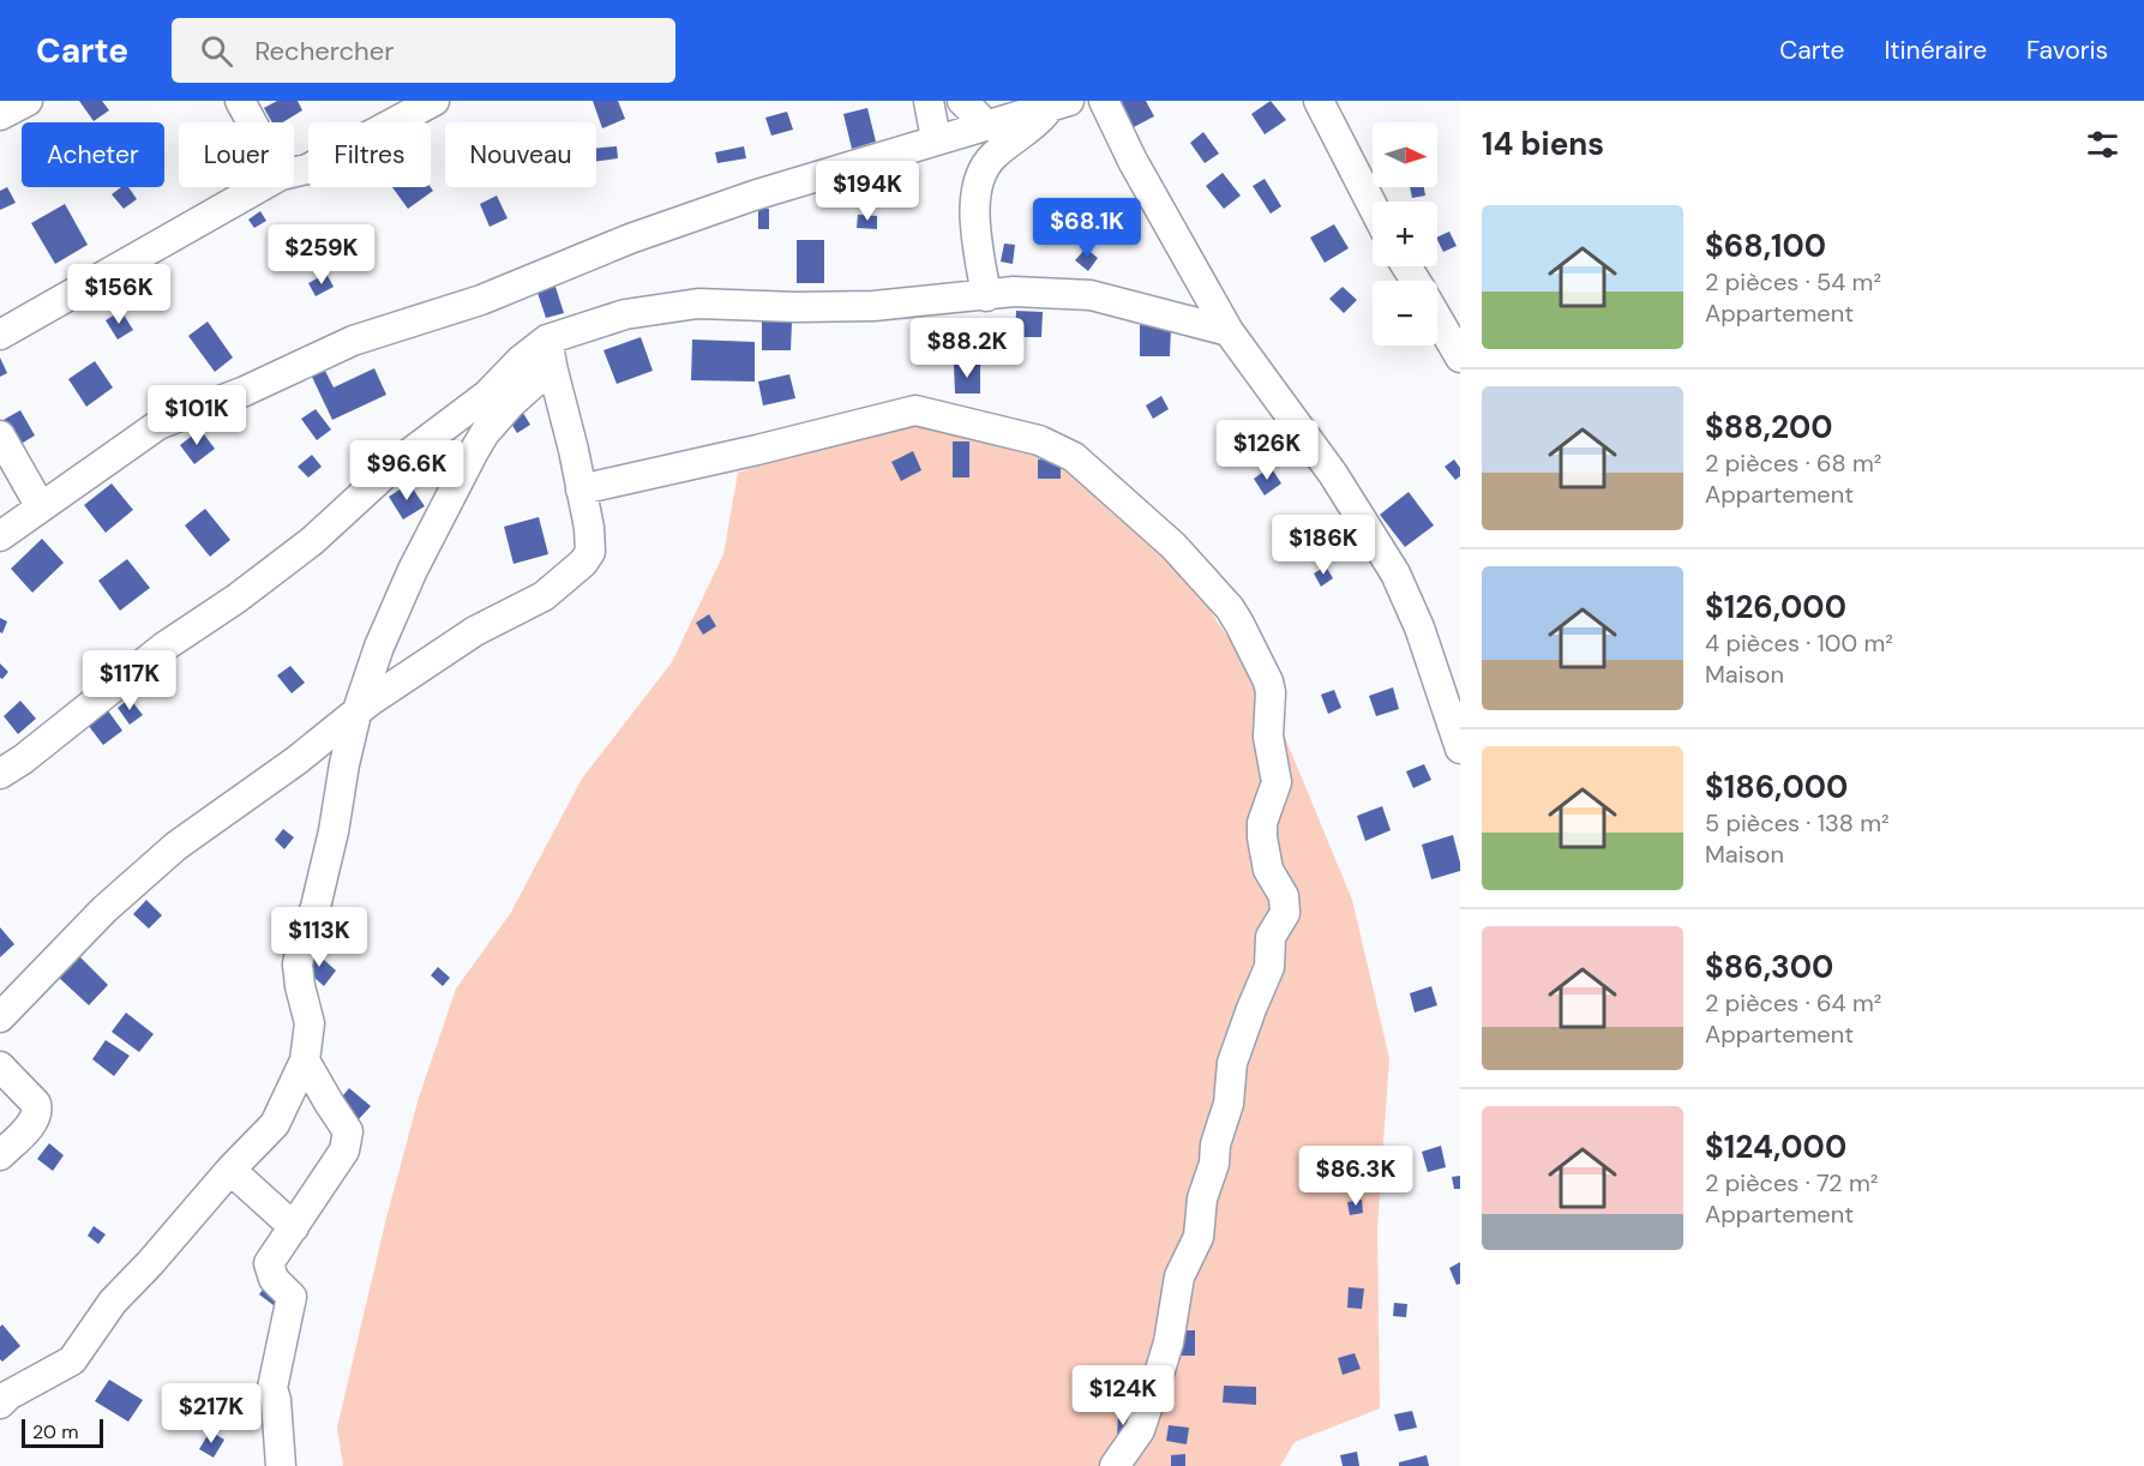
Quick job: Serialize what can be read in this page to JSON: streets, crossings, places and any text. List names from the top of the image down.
{
  "scale_bar": "20 m",
  "north": "right",
  "page": {
    "header": "Carte",
    "search": "Rechercher",
    "nav": ["Carte", "Itinéraire", "Favoris"],
    "heading": "14 biens",
    "map_buttons": ["+", "−"],
    "chip": [
      "Acheter",
      "Louer",
      "Filtres",
      "Nouveau"
    ],
    "price": [
      "$194K",
      "$68.1K",
      "$259K",
      "$156K",
      "$88.2K",
      "$101K",
      "$126K",
      "$96.6K",
      "$186K",
      "$117K",
      "$113K",
      "$86.3K",
      "$124K",
      "$217K"
    ],
    "list": [
      {
        "name": "$68,100",
        "note": "2 pièces · 54 m² · Appartement"
      },
      {
        "name": "$88,200",
        "note": "2 pièces · 68 m² · Appartement"
      },
      {
        "name": "$126,000",
        "note": "4 pièces · 100 m² · Maison"
      },
      {
        "name": "$186,000",
        "note": "5 pièces · 138 m² · Maison"
      },
      {
        "name": "$86,300",
        "note": "2 pièces · 64 m² · Appartement"
      },
      {
        "name": "$124,000",
        "note": "2 pièces · 72 m² · Appartement"
      }
    ],
    "scale": "20 m"
  }
}
